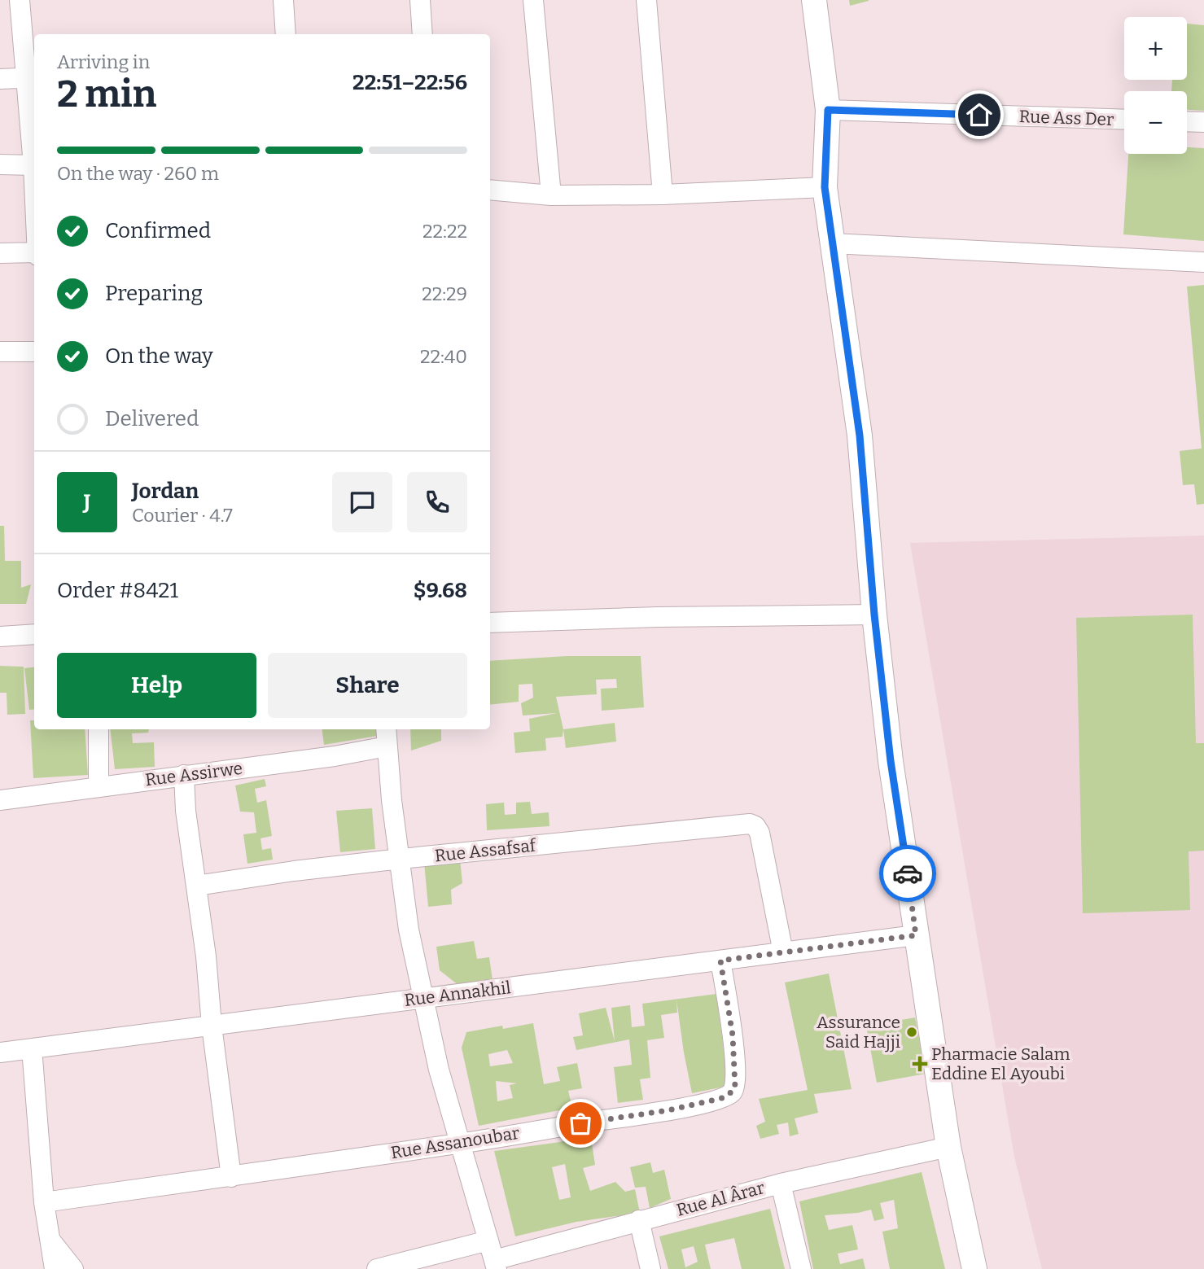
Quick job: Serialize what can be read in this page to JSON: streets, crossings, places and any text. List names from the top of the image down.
{
  "streets": {
    "street": [
      "Rue Ass Der",
      "Rue Assirwe",
      "Rue Assafsaf",
      "Rue Annakhil",
      "Rue Assanoubar",
      "Rue Al Ârar"
    ]
  },
  "crossings": [
    ["Rue Assafsaf", "Rue Annakhil"],
    ["Rue Annakhil", "Rue Assanoubar"]
  ],
  "places": {
    "other": ["Assurance Said Hajji"],
    "health": ["Pharmacie Salam Eddine El Ayoubi"]
  },
  "page": {
    "map_buttons": ["+", "−"],
    "heading": ["2 min", "Arriving in", "22:51–22:56"],
    "panel": [
      "Jordan",
      "Courier · 4.7",
      "Order #8421",
      "$9.68"
    ],
    "bar": "On the way · 260 m",
    "list": [
      ["Confirmed", "22:22"],
      ["Preparing", "22:29"],
      ["On the way", "22:40"],
      "Delivered"
    ],
    "round": "J",
    "buttons": ["Help", "Share"]
  }
}
